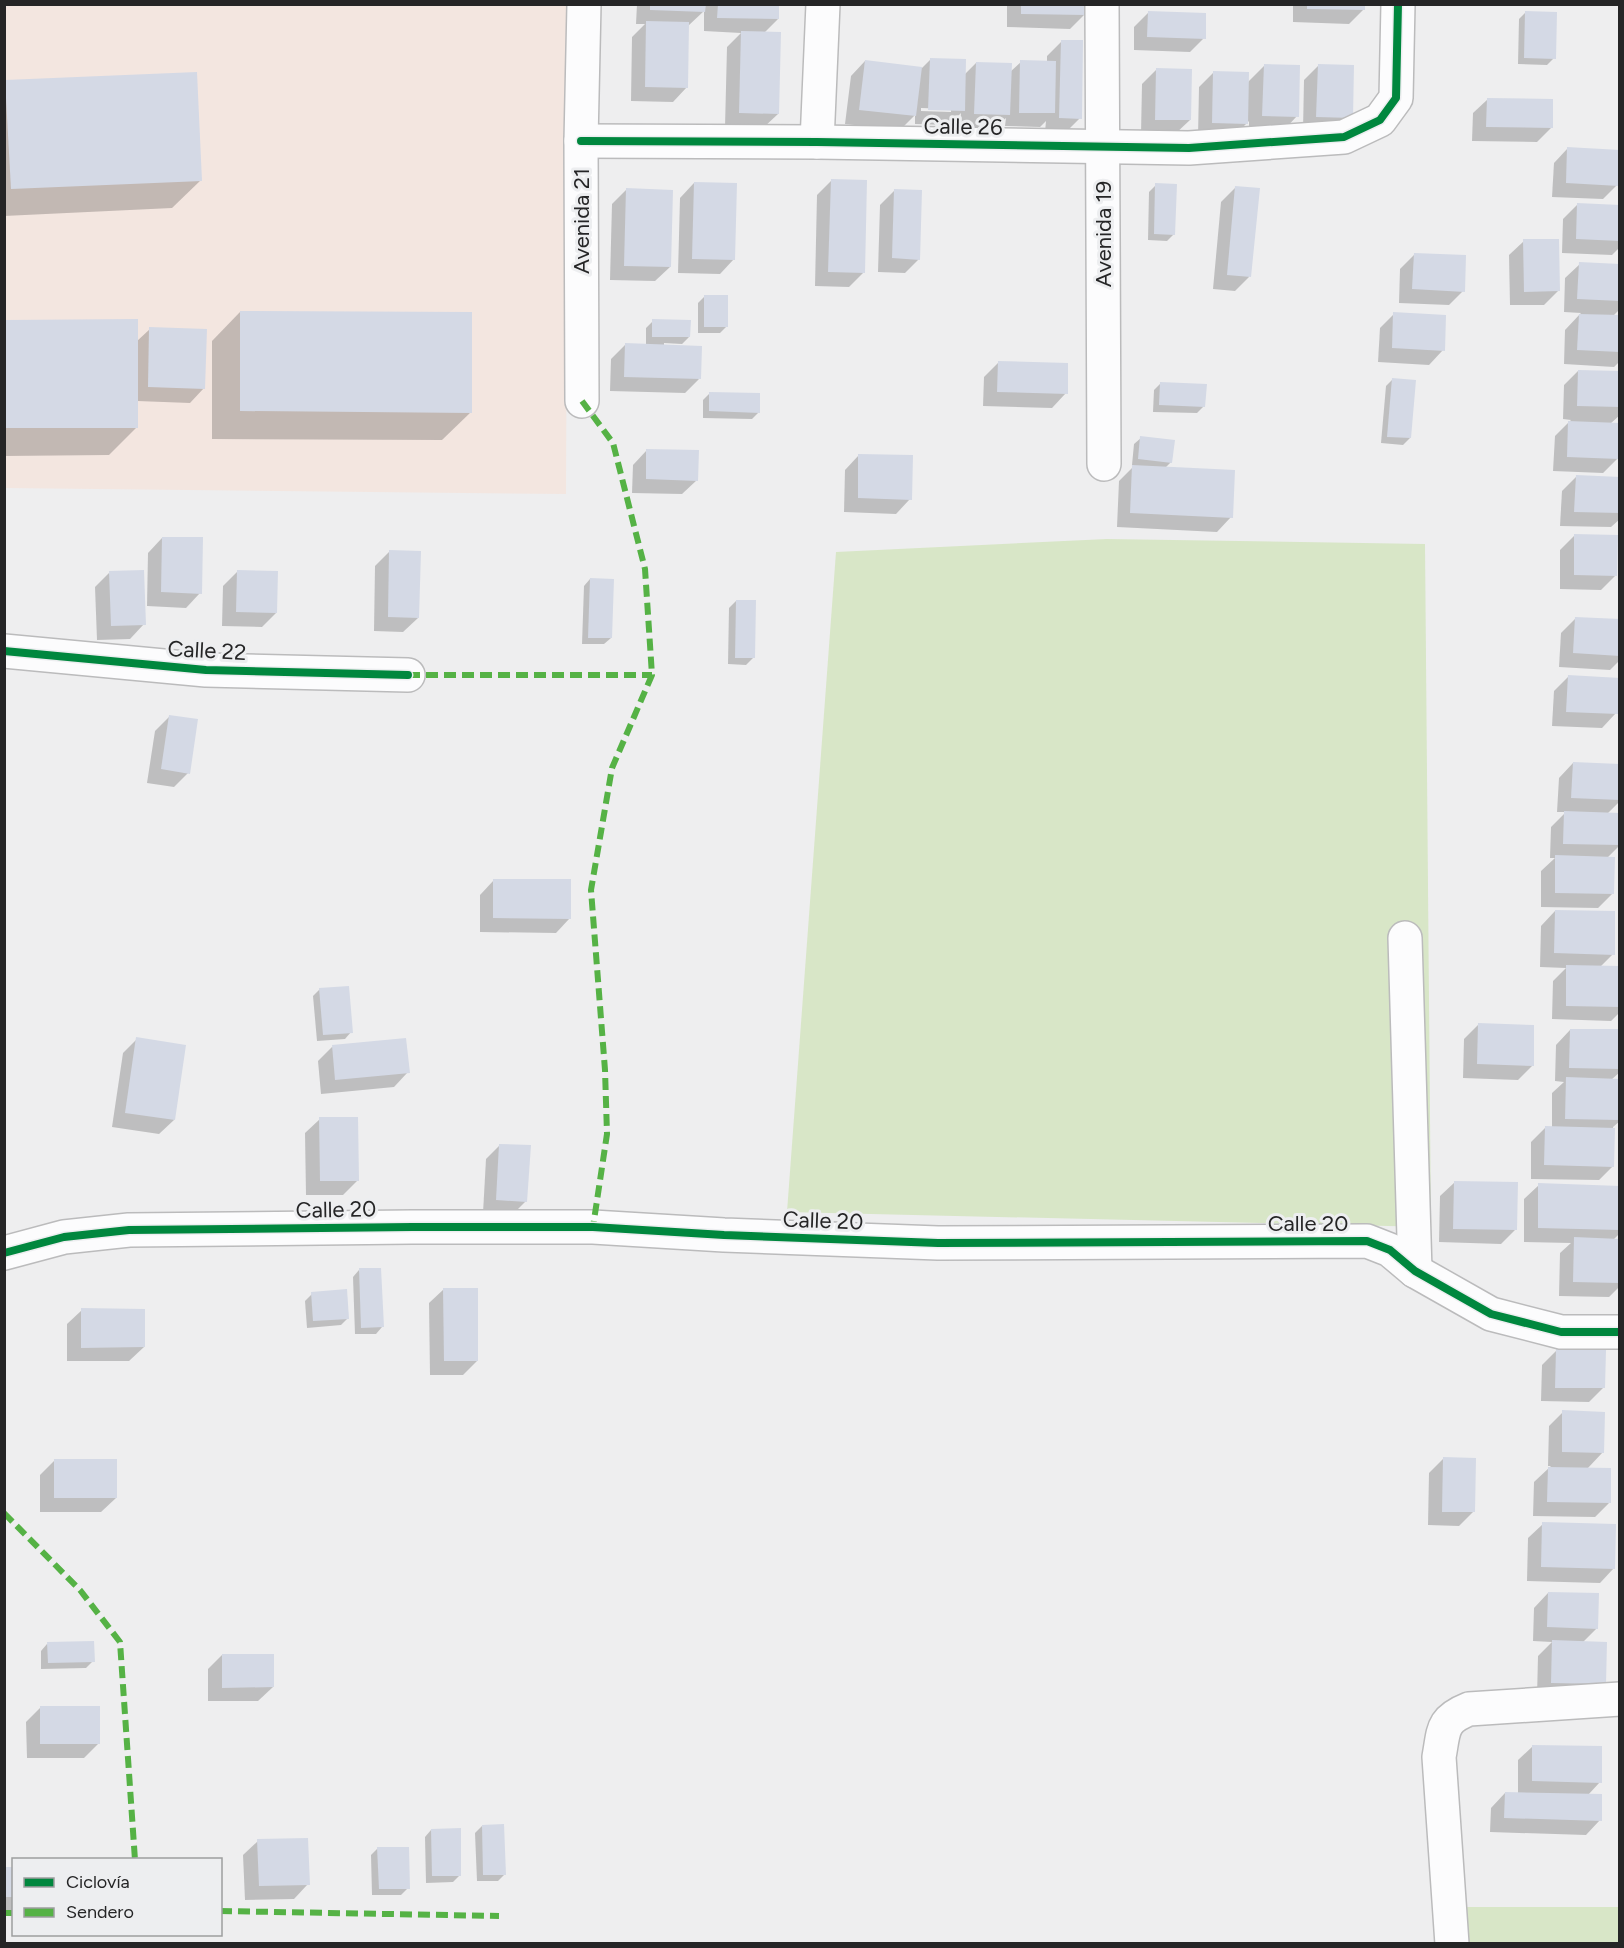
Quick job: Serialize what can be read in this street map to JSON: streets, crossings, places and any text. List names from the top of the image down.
{
  "streets": {
    "street": [
      "Calle 26",
      "Avenida 21",
      "Avenida 19",
      "Calle 22",
      "Calle 20"
    ]
  },
  "crossings": [
    ["Calle 26", "Avenida 21"],
    ["Calle 26", "Avenida 19"]
  ],
  "legend": ["Ciclovía", "Sendero"]
}
